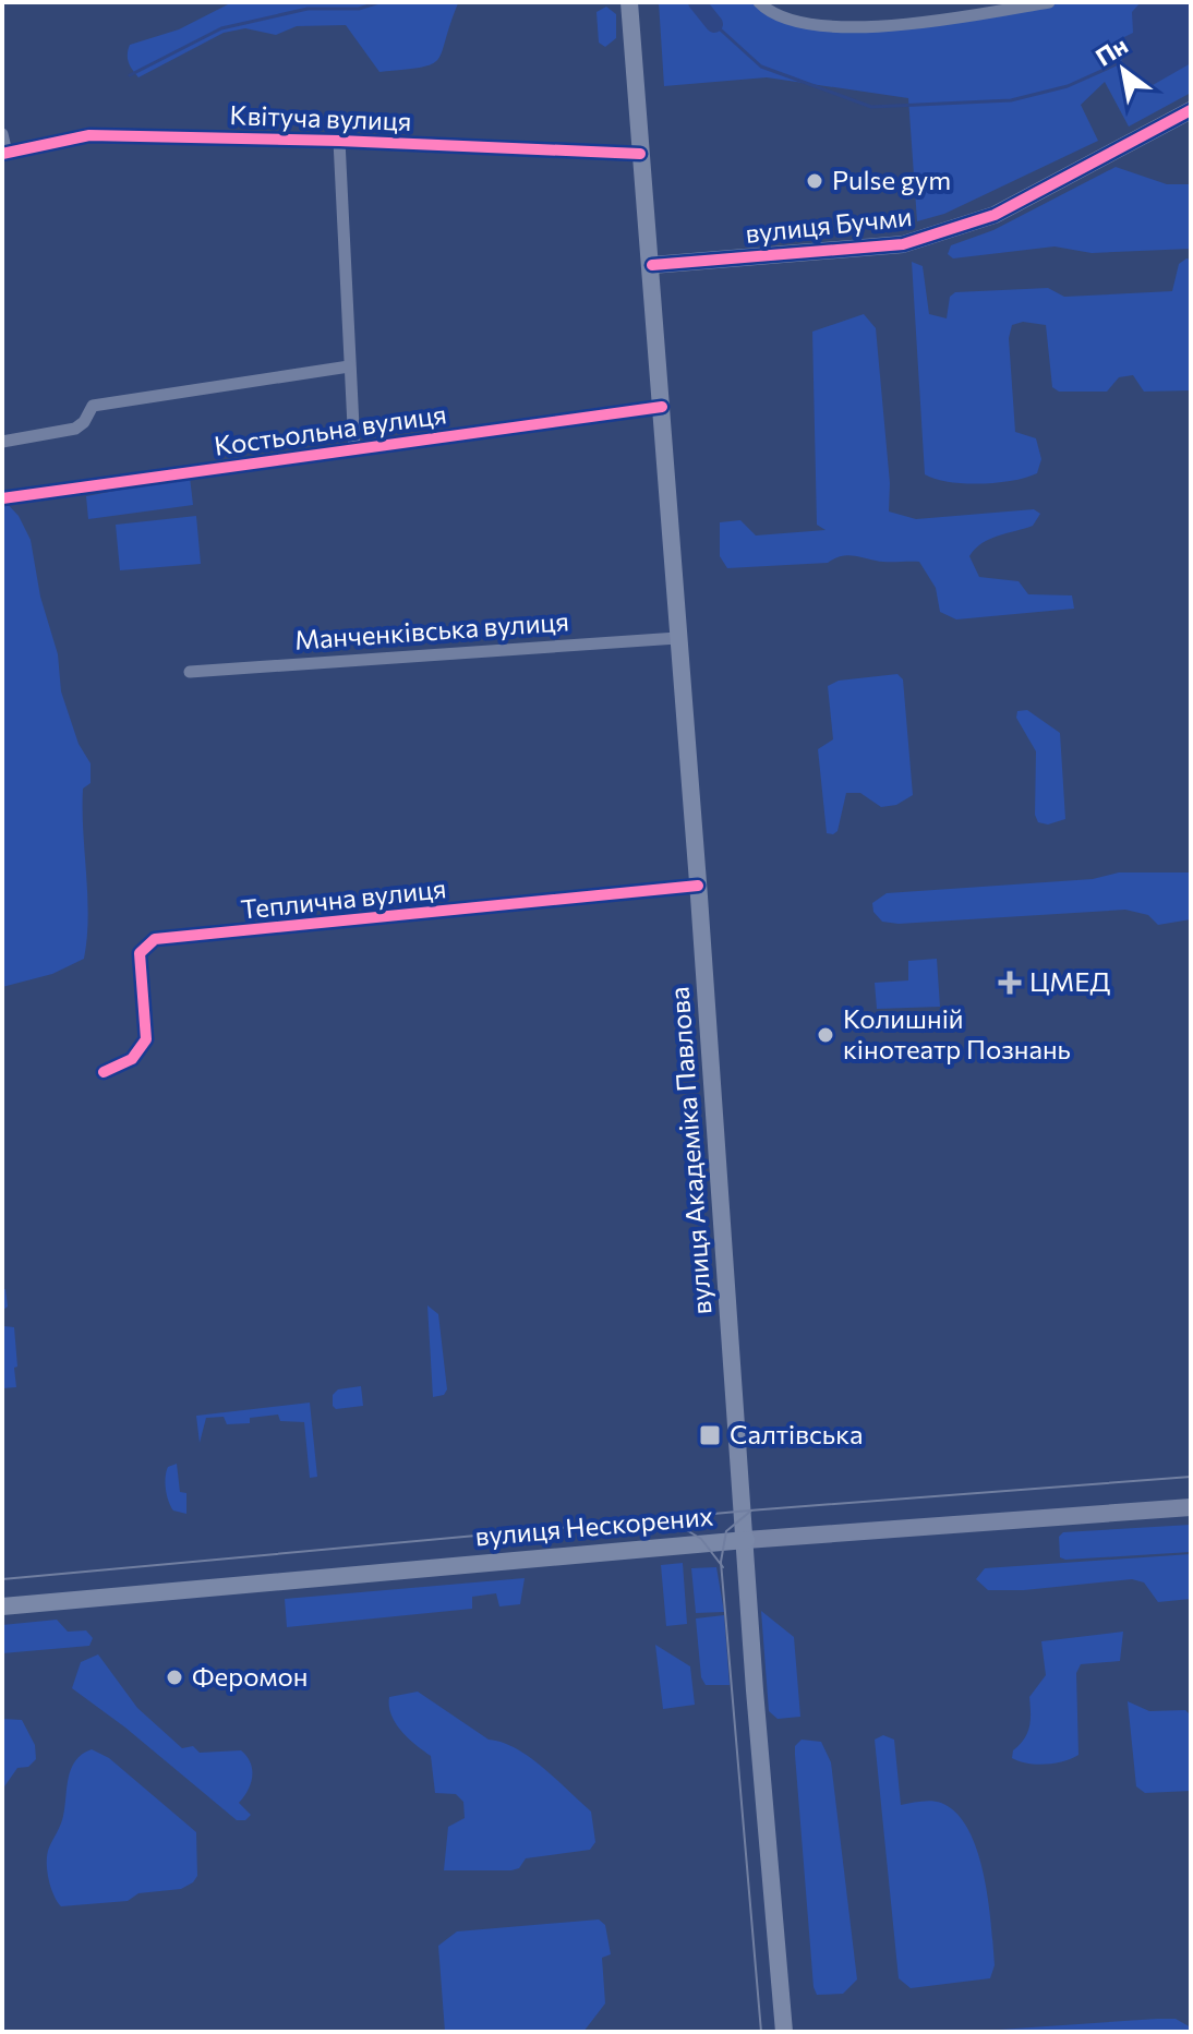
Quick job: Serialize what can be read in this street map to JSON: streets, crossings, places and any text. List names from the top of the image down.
{
  "streets": {
    "main road": ["вулиця Академіка Павлова", "вулиця Нескорених"],
    "street": [
      "Квітуча вулиця",
      "вулиця Бучми",
      "Костьольна вулиця",
      "Манченківська вулиця",
      "Теплична вулиця"
    ]
  },
  "crossings": [
    ["Квітуча вулиця", "вулиця Академіка Павлова"],
    ["вулиця Бучми", "вулиця Академіка Павлова"],
    ["Костьольна вулиця", "вулиця Академіка Павлова"],
    ["Манченківська вулиця", "вулиця Академіка Павлова"],
    ["Теплична вулиця", "вулиця Академіка Павлова"],
    ["вулиця Академіка Павлова", "вулиця Нескорених"]
  ],
  "places": {
    "other": ["Pulse gym", "Колишній кінотеатр Познань", "Феромон"],
    "health": ["ЦМЕД"],
    "transit": ["Салтівська"]
  },
  "north": "top left"
}
